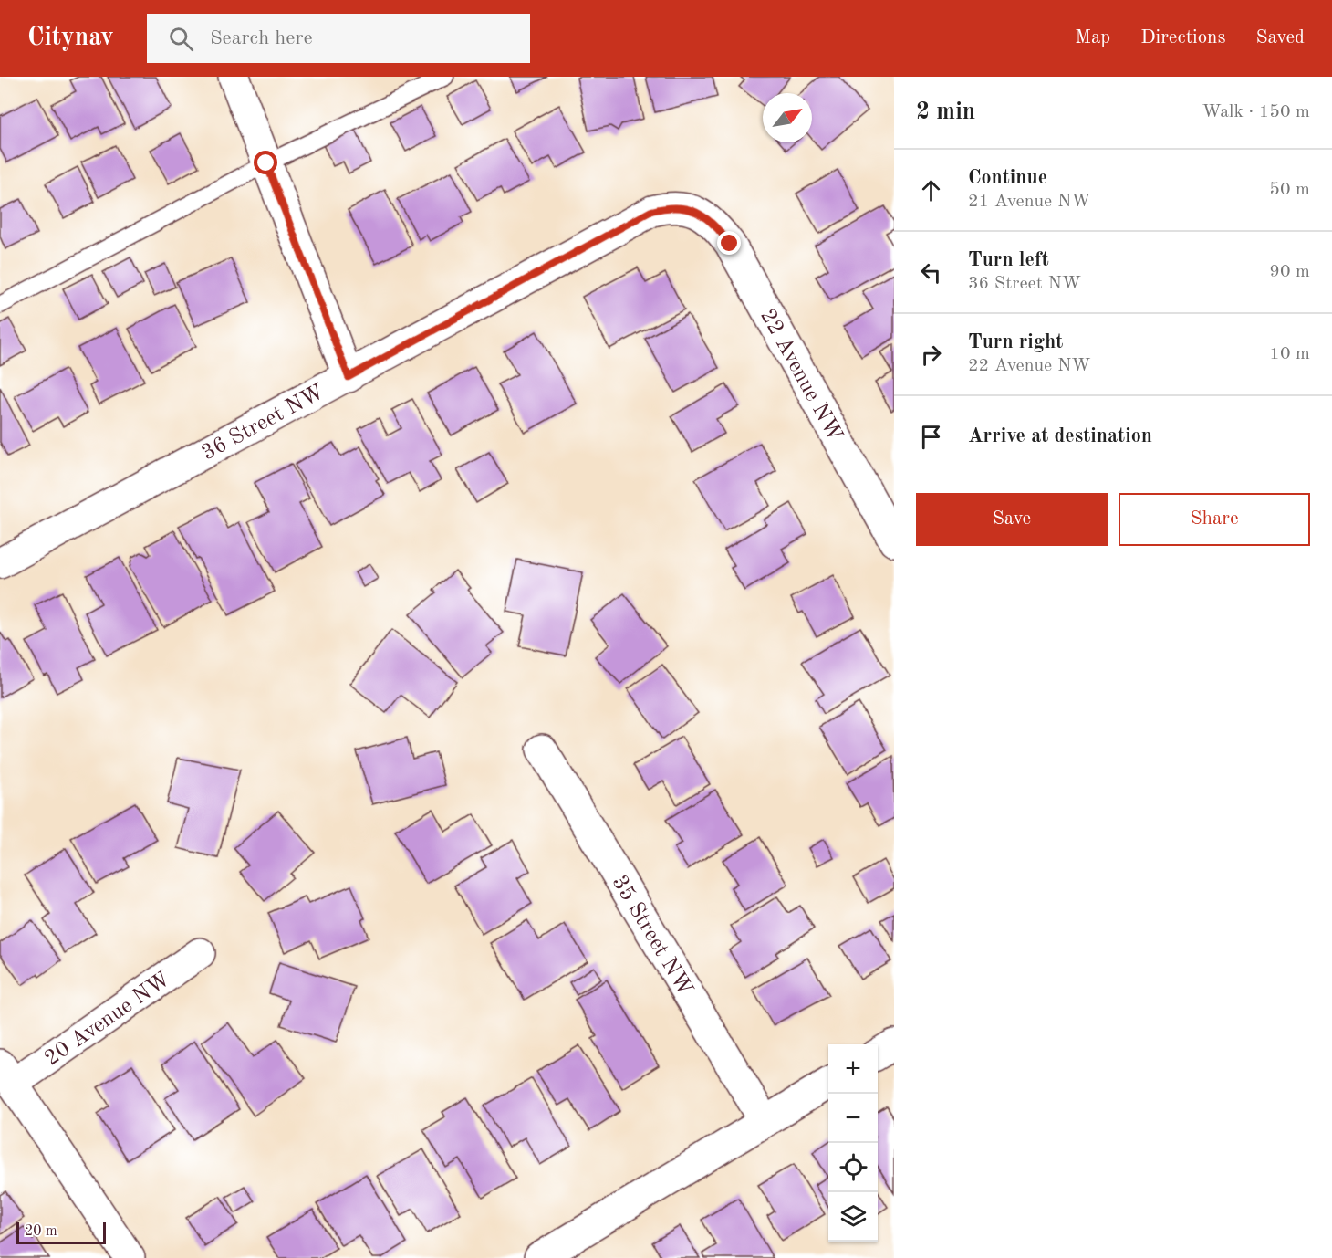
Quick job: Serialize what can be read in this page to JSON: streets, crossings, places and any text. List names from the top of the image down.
{
  "streets": {
    "street": [
      "22 Avenue NW",
      "36 Street NW",
      "35 Street NW",
      "20 Avenue NW"
    ]
  },
  "crossings": [
    ["22 Avenue NW", "36 Street NW"]
  ],
  "scale_bar": "20 m",
  "north": "top right",
  "page": {
    "header": "Citynav",
    "search": "Search here",
    "nav": ["Map", "Directions", "Saved"],
    "heading": ["2 min", "Walk · 150 m"],
    "list": [
      ["Continue", "21 Avenue NW", "50 m"],
      ["Turn left", "36 Street NW", "90 m"],
      ["Turn right", "22 Avenue NW", "10 m"],
      "Arrive at destination"
    ],
    "buttons": ["Save", "Share"],
    "map_buttons": ["+", "−"],
    "scale": "20 m"
  }
}
